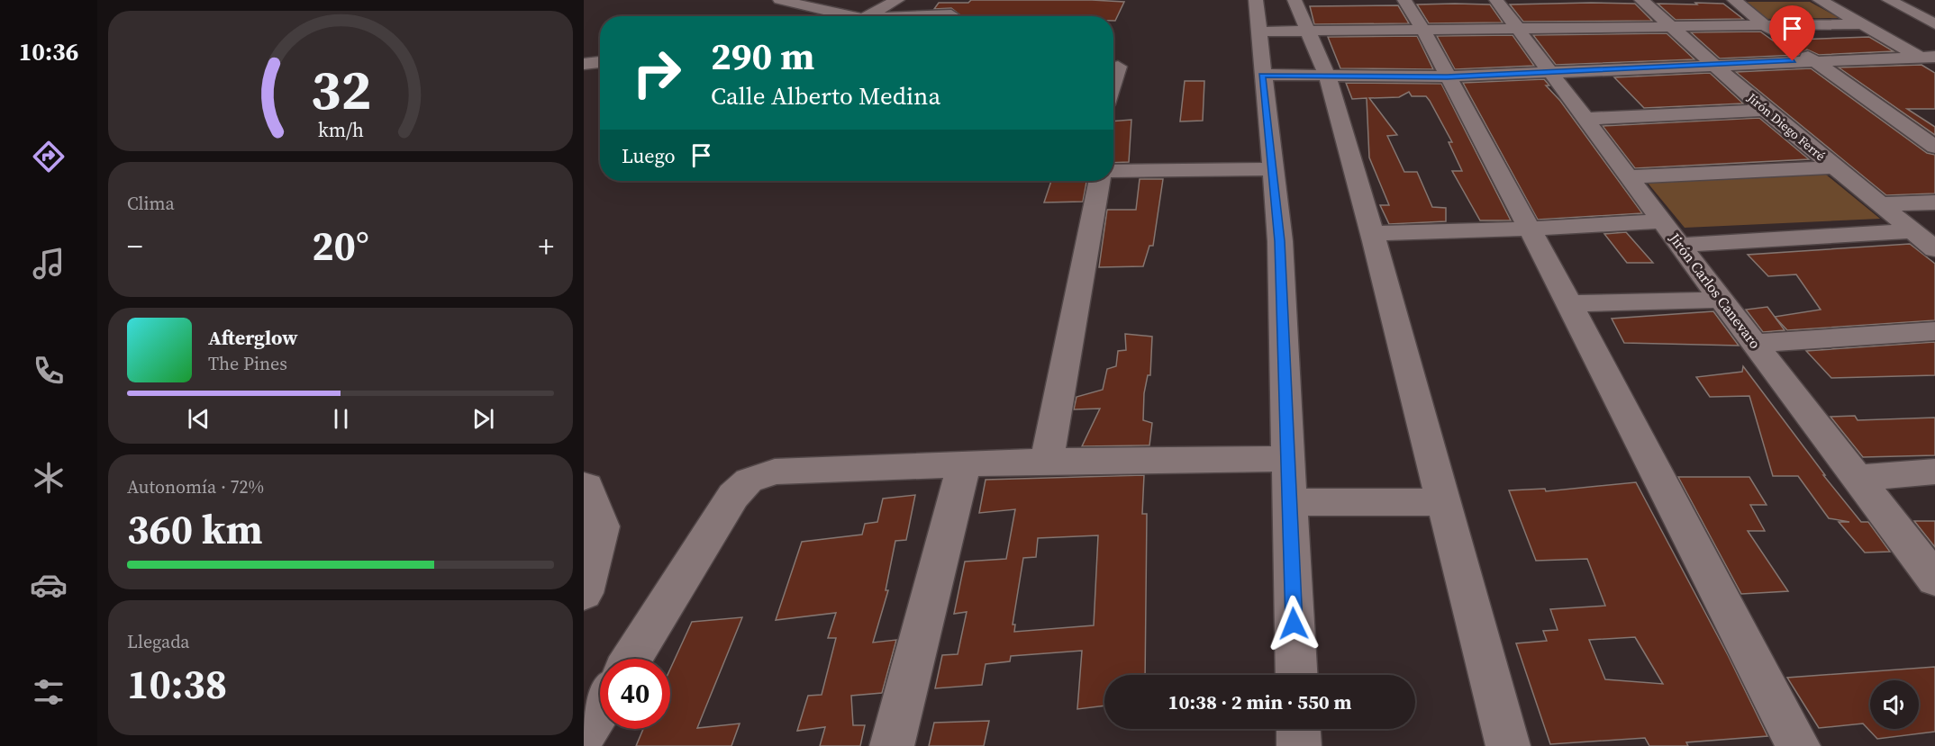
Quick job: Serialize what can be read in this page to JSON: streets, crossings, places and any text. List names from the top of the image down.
{
  "streets": {
    "street": ["Jirón Diego Ferré", "Jirón Carlos Canevaro"]
  },
  "page": {
    "tabs": "10:36",
    "turn": ["290 m", "Calle Alberto Medina"],
    "then": "Luego",
    "tile": [
      "Clima",
      ["Autonomía · 72%", "360 km"],
      ["Llegada", "10:38"]
    ],
    "heat": ["−", "20°", "+"],
    "song": ["Afterglow", "The Pines"],
    "limit": "40",
    "trip": "10:38 · 2 min · 550 m",
    "gauge": ["32", "km/h"]
  }
}
